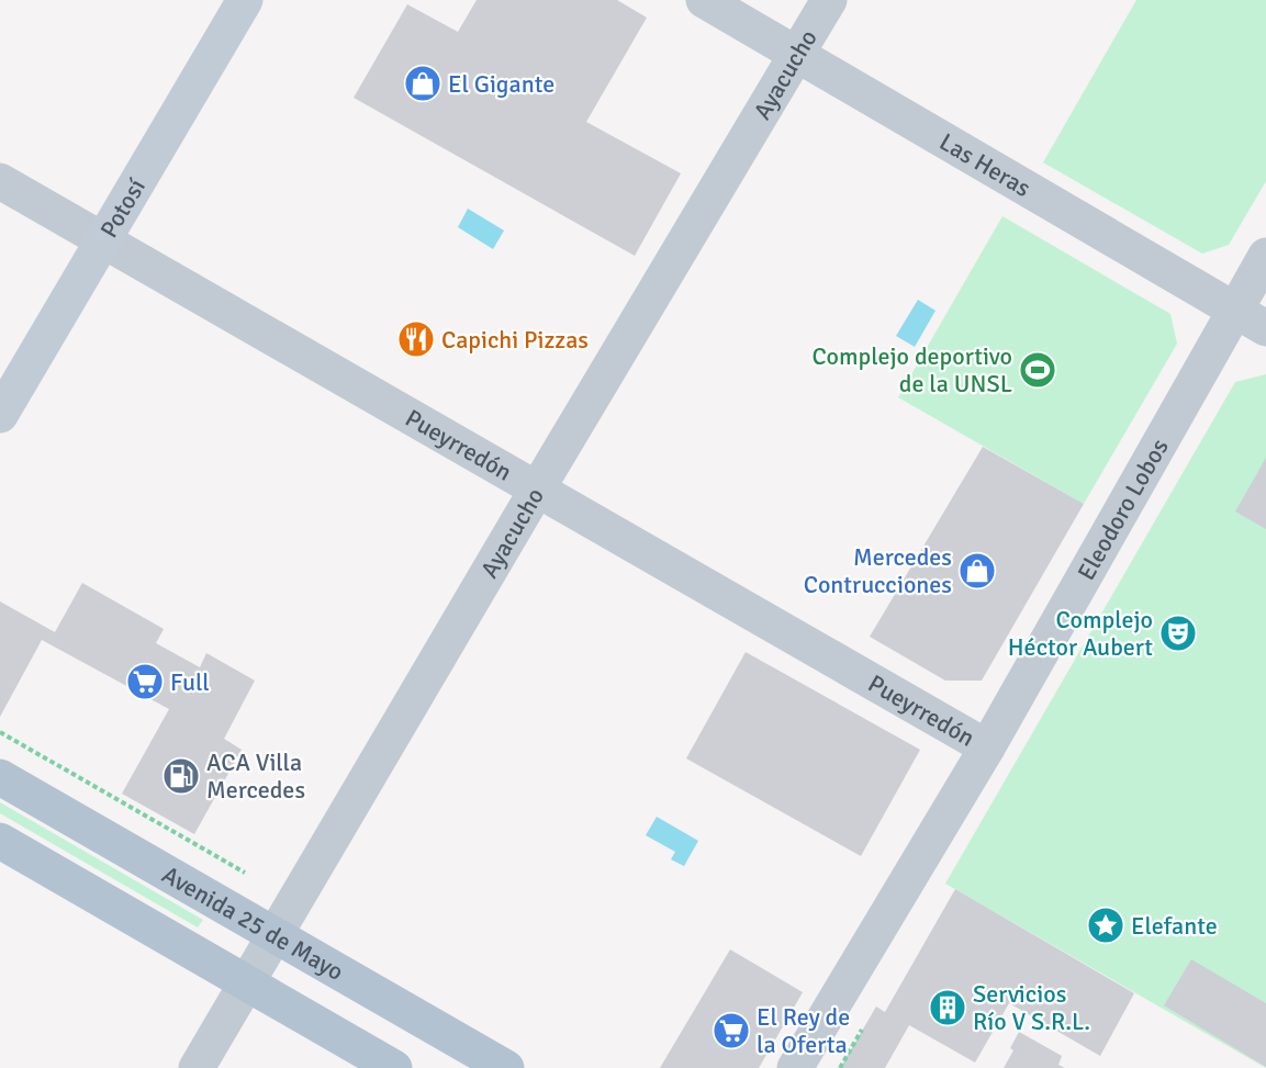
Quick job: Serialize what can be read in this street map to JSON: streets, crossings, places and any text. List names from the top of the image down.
{
  "streets": {
    "main road": ["Potosí", "Avenida 25 de Mayo"],
    "street": [
      "Ayacucho",
      "Las Heras",
      "Pueyrredón",
      "Eleodoro Lobos"
    ]
  },
  "crossings": [
    ["Ayacucho", "Las Heras"],
    ["Ayacucho", "Pueyrredón"],
    ["Ayacucho", "Avenida 25 de Mayo"],
    ["Las Heras", "Eleodoro Lobos"],
    ["Potosí", "Pueyrredón"],
    ["Pueyrredón", "Eleodoro Lobos"]
  ],
  "places": {
    "shop": ["El Gigante", "Mercedes Contrucciones"],
    "restaurant": ["Capichi Pizzas"],
    "sports": ["Complejo deportivo de la UNSL"],
    "theatre": ["Complejo Héctor Aubert"],
    "supermarket": ["Full", "El Rey de la Oferta"],
    "fuel station": ["ACA Villa Mercedes"],
    "place": ["Elefante"],
    "building": ["Servicios Río V S.R.L."]
  }
}
